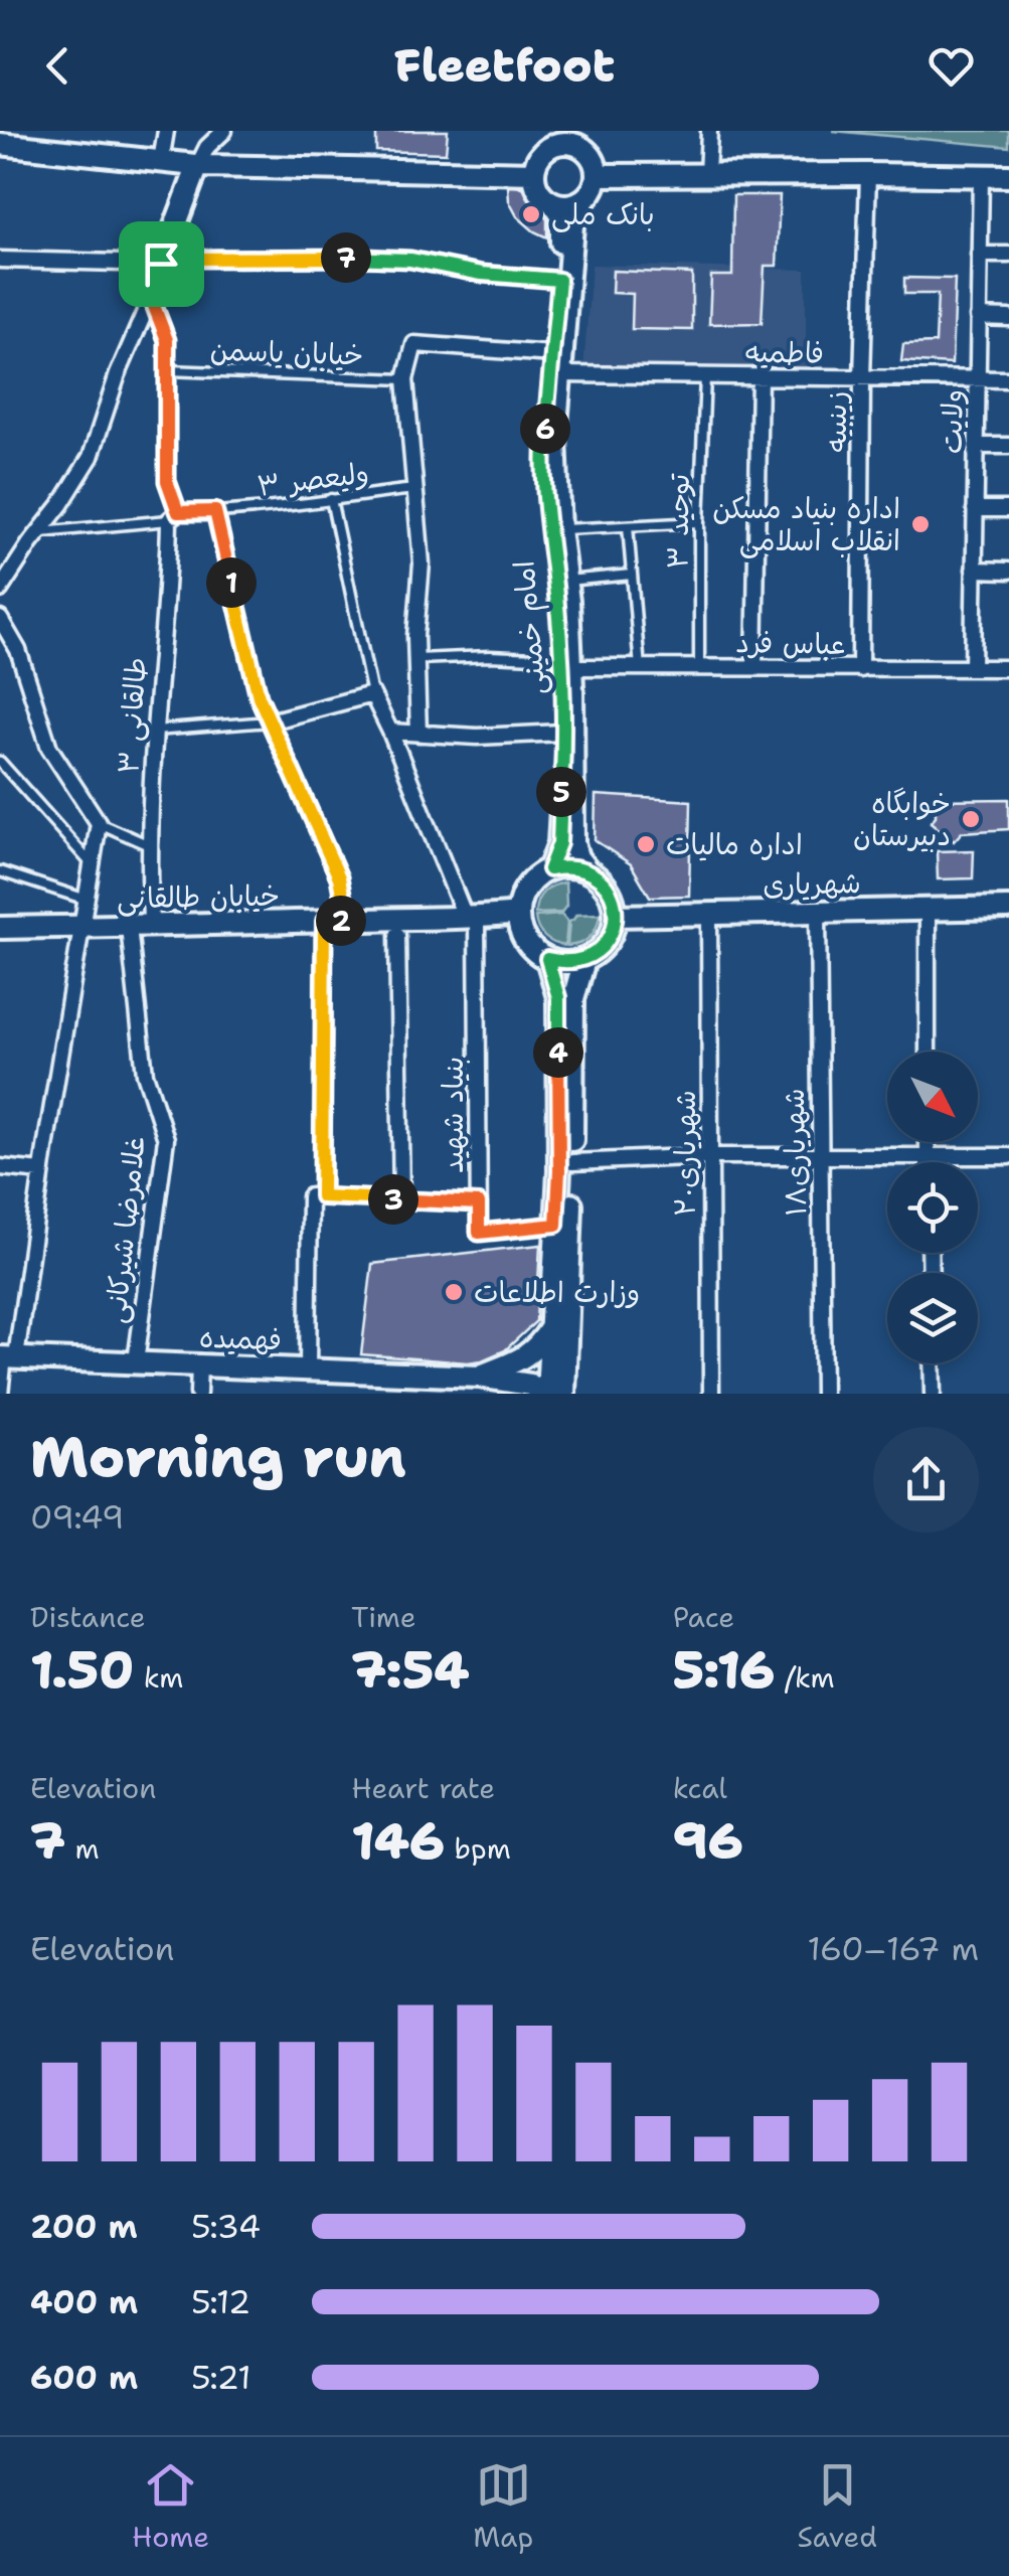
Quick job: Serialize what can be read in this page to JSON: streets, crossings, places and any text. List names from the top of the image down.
{
  "streets": {
    "main road": [
      "امام خمینی",
      "شهریاری",
      "خیابان طالقانی",
      "فهمیده"
    ],
    "street": [
      "فاطمیه",
      "زینبیه",
      "ولایت",
      "عباس فرد",
      "طالقانی ۳",
      "بنیاد شهید",
      "شهریاری۱۸",
      "شهریاری۲۰",
      "غلامرضا شیرکانی"
    ],
    "lane": ["خیابان یاسمن", "ولیعصر ۳", "توحید ۳"]
  },
  "crossings": [
    ["خیابان یاسمن", "فاطمیه"],
    ["خیابان یاسمن", "طالقانی ۳"],
    ["فاطمیه", "زینبیه"],
    ["فاطمیه", "ولایت"],
    ["فاطمیه", "توحید ۳"],
    ["فاطمیه", "امام خمینی"],
    ["زینبیه", "عباس فرد"],
    ["ولایت", "عباس فرد"],
    ["توحید ۳", "عباس فرد"],
    ["امام خمینی", "عباس فرد"],
    ["امام خمینی", "شهریاری"],
    ["امام خمینی", "خیابان طالقانی"],
    ["طالقانی ۳", "خیابان طالقانی"],
    ["شهریاری", "خیابان طالقانی"],
    ["شهریاری", "شهریاری۱۸"],
    ["شهریاری", "شهریاری۲۰"],
    ["خیابان طالقانی", "بنیاد شهید"],
    ["خیابان طالقانی", "غلامرضا شیرکانی"],
    ["غلامرضا شیرکانی", "فهمیده"]
  ],
  "places": [
    "بانک ملی",
    "اداره بنیاد مسکن انقلاب اسلامی",
    "خوابگاه دبیرستان",
    "اداره مالیات",
    "وزارت اطلاعات"
  ],
  "north": "bottom right",
  "page": {
    "header": "Fleetfoot",
    "pins": [
      "7",
      "6",
      "1",
      "5",
      "2",
      "4",
      "3"
    ],
    "heading": ["Morning run", "09:49"],
    "stats": [
      ["Distance", "1.50 km"],
      ["Time", "7:54"],
      ["Pace", "5:16 /km"],
      ["Elevation", "7 m"],
      ["Heart rate", "146 bpm"],
      ["kcal", "96"]
    ],
    "chart": ["Elevation", "160–167 m"],
    "list": [
      {
        "name": "200 m",
        "note": "5:34"
      },
      {
        "name": "400 m",
        "note": "5:12"
      },
      {
        "name": "600 m",
        "note": "5:21"
      }
    ],
    "tabs": ["Home", "Map", "Saved"]
  }
}
